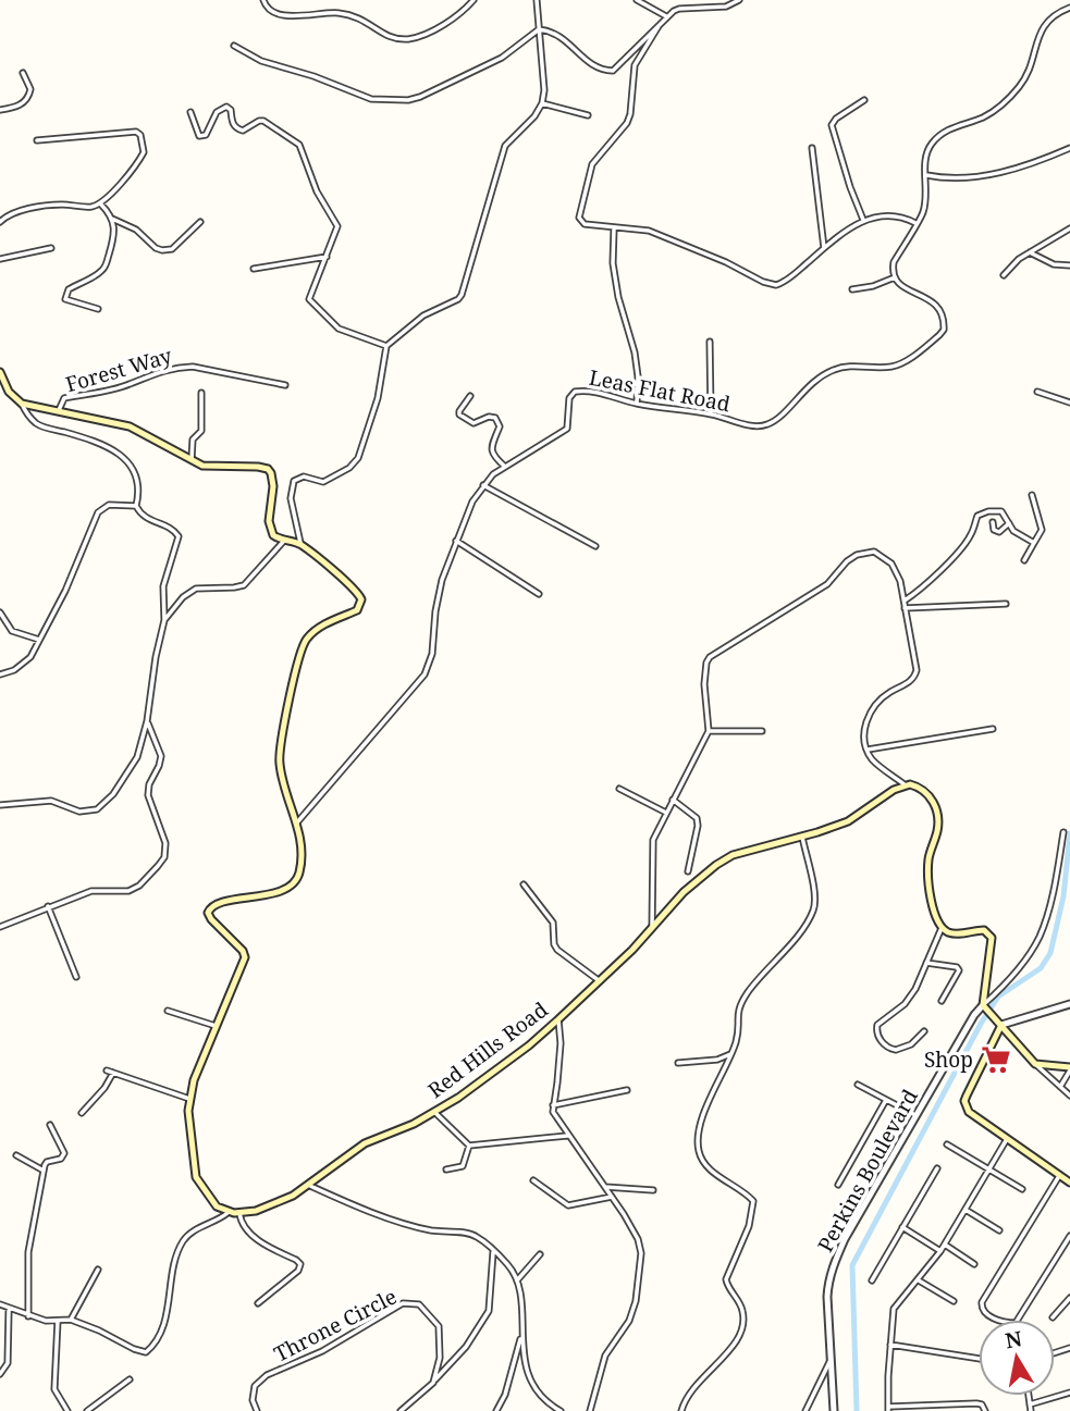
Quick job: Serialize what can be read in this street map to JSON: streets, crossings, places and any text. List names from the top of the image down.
{
  "streets": {
    "main road": ["Red Hills Road"],
    "street": [
      "Forest Way",
      "Leas Flat Road",
      "Perkins Boulevard",
      "Throne Circle"
    ]
  },
  "places": {
    "supermarket": ["Shop"]
  },
  "north": "top"
}
